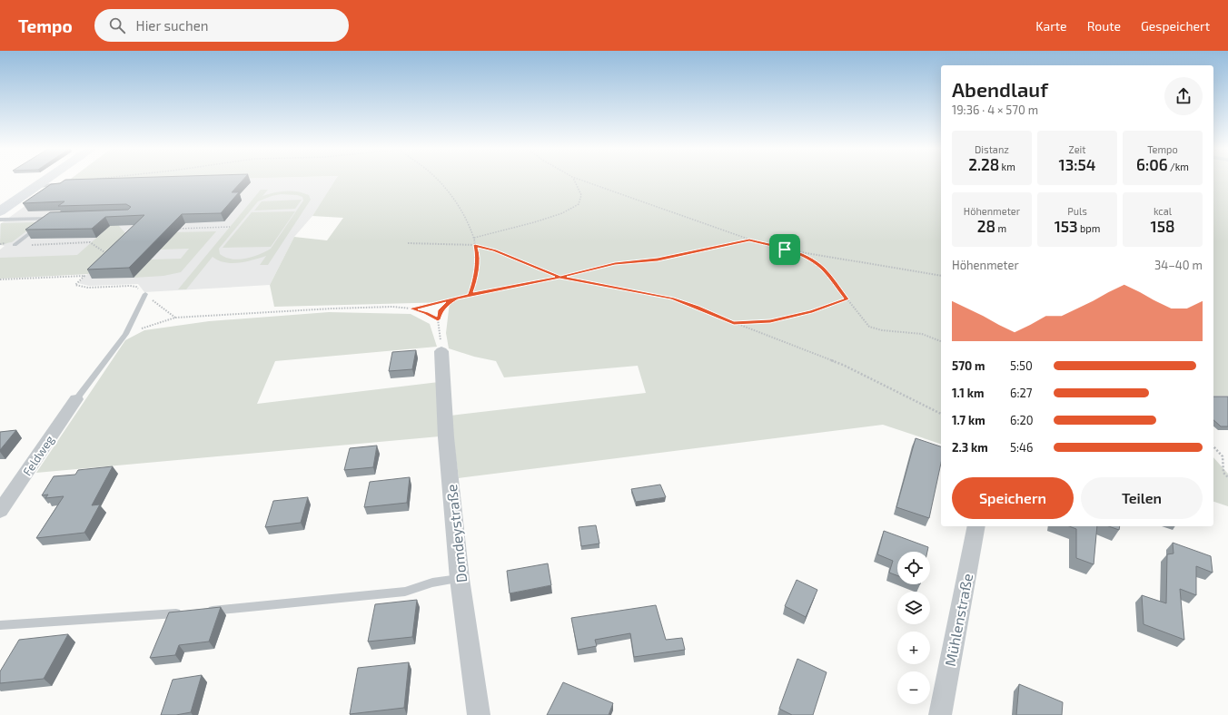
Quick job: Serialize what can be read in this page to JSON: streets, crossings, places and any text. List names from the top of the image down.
{
  "streets": {
    "street": ["Feldweg", "Domdeystraße", "Mühlenstraße"]
  },
  "page": {
    "header": "Tempo",
    "search": "Hier suchen",
    "nav": ["Karte", "Route", "Gespeichert"],
    "heading": ["Abendlauf", "19:36 · 4 × 570 m"],
    "stats": [
      ["Distanz", "2.28 km"],
      ["Zeit", "13:54"],
      ["Tempo", "6:06 /km"],
      ["Höhenmeter", "28 m"],
      ["Puls", "153 bpm"],
      ["kcal", "158"]
    ],
    "chart": ["Höhenmeter", "34–40 m"],
    "list": [
      {
        "name": "570 m",
        "note": "5:50"
      },
      {
        "name": "1.1 km",
        "note": "6:27"
      },
      {
        "name": "1.7 km",
        "note": "6:20"
      },
      {
        "name": "2.3 km",
        "note": "5:46"
      }
    ],
    "buttons": ["Speichern", "Teilen"],
    "map_buttons": ["+", "−"]
  }
}
